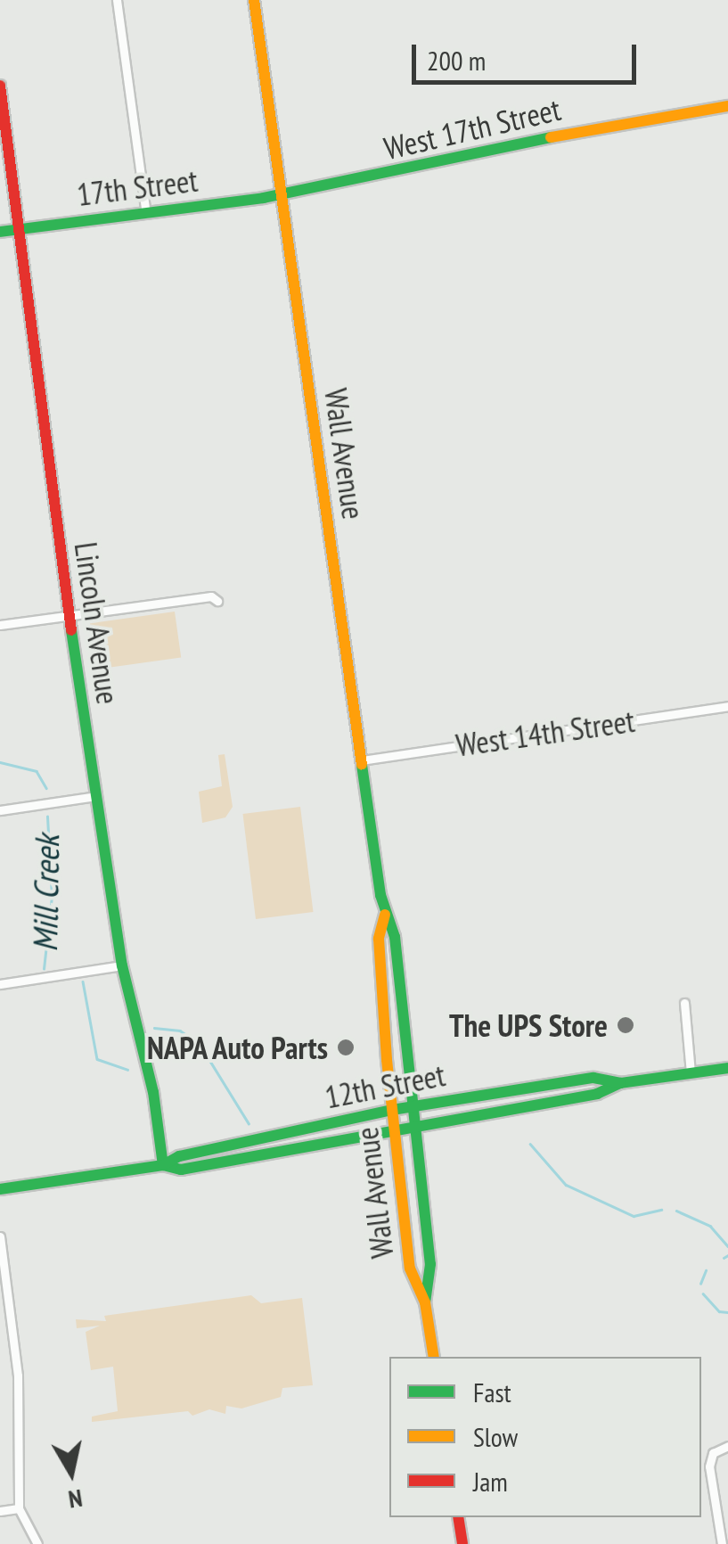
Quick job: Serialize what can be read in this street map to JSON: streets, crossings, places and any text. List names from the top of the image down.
{
  "streets": {
    "main road": [
      "West 17th Street",
      "17th Street",
      "Wall Avenue",
      "Lincoln Avenue",
      "12th Street"
    ],
    "street": ["West 14th Street"]
  },
  "crossings": [
    ["West 17th Street", "17th Street"],
    ["West 17th Street", "Wall Avenue"],
    ["17th Street", "Wall Avenue"],
    ["17th Street", "Lincoln Avenue"],
    ["Wall Avenue", "West 14th Street"],
    ["Wall Avenue", "12th Street"],
    ["Lincoln Avenue", "12th Street"]
  ],
  "water": ["Mill Creek"],
  "places": ["The UPS Store", "NAPA Auto Parts"],
  "legend": ["Fast", "Slow", "Jam"],
  "scale_bar": "200 m",
  "north": "bottom"
}
